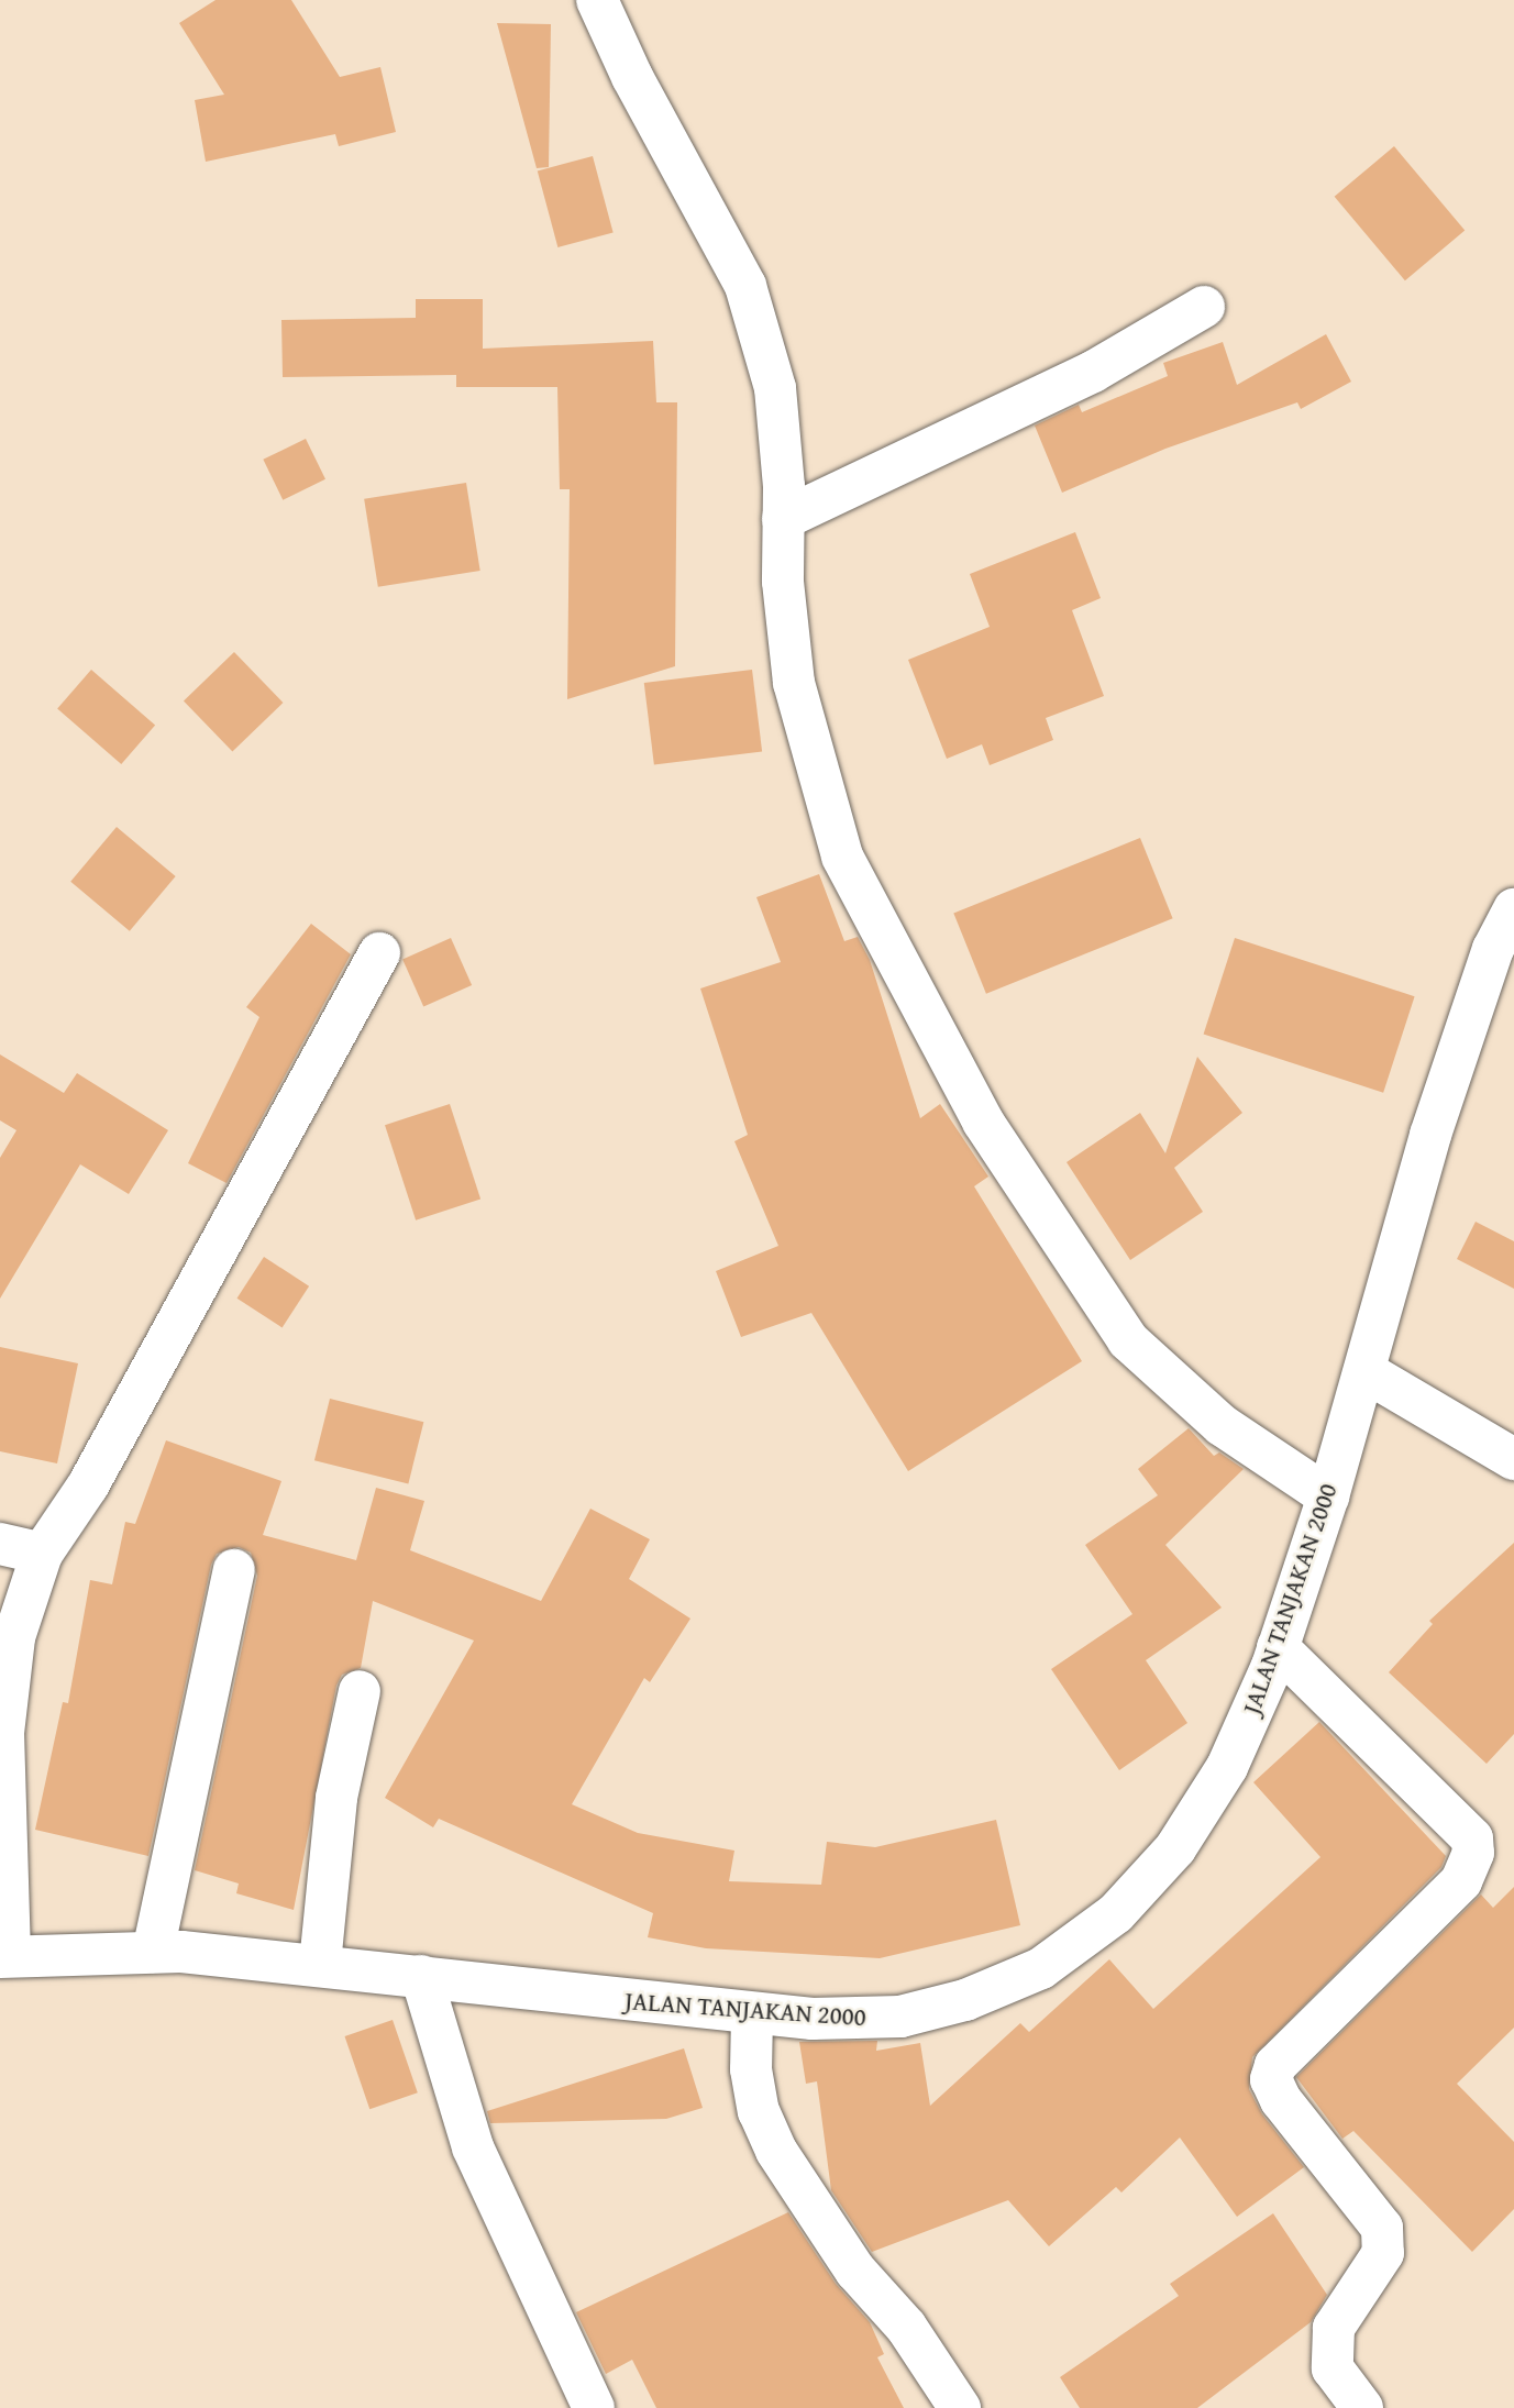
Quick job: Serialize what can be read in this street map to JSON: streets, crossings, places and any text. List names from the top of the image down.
{
  "streets": {
    "street": ["JALAN TANJAKAN 2000"]
  }
}
